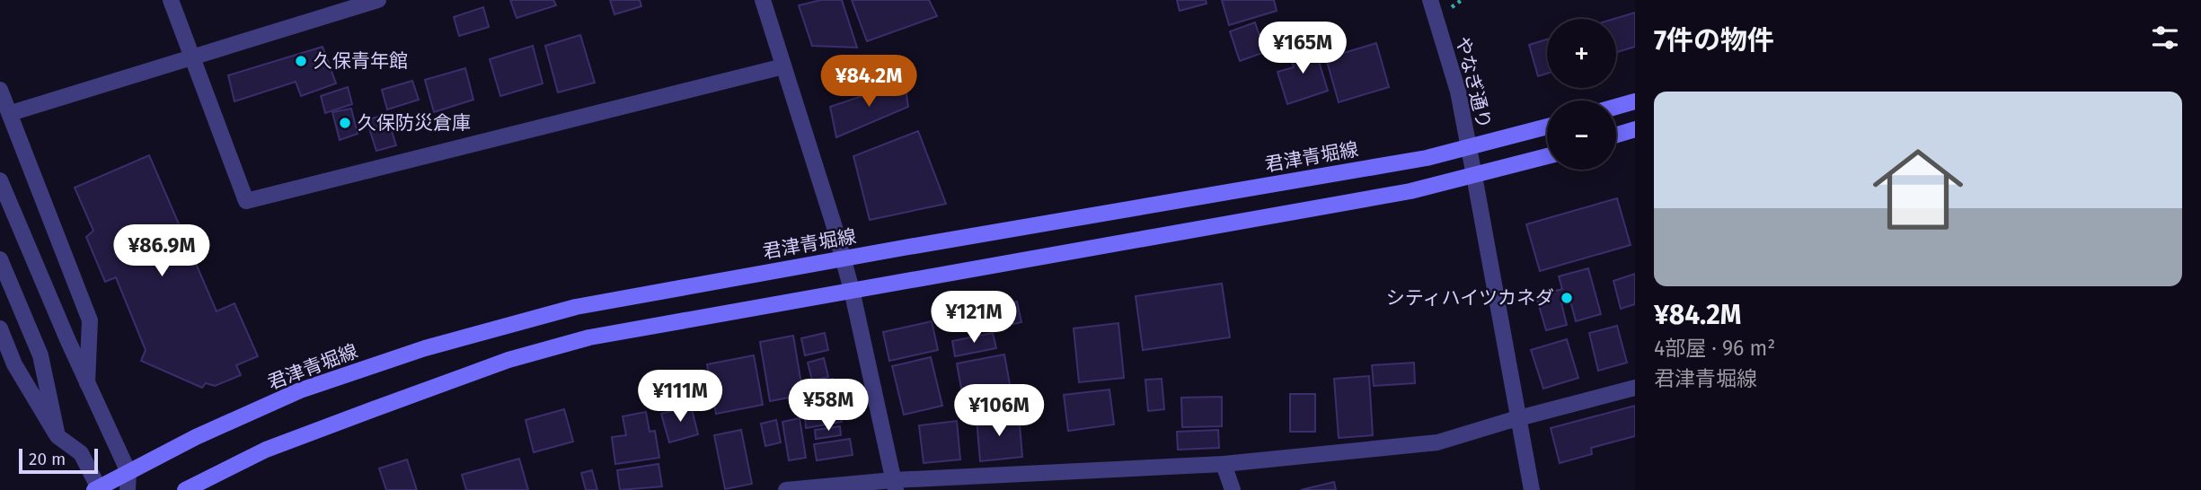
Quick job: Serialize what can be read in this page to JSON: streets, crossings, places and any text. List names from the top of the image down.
{
  "streets": {
    "main road": ["君津青堀線"],
    "street": ["やなぎ通り"]
  },
  "crossings": [
    ["やなぎ通り", "君津青堀線"]
  ],
  "places": ["久保青年館", "久保防災倉庫", "シティハイツカネダ"],
  "scale_bar": "20 m",
  "page": {
    "heading": "7件の物件",
    "map_buttons": ["+", "−"],
    "price": [
      "¥165M",
      "¥84.2M",
      "¥86.9M",
      "¥121M",
      "¥111M",
      "¥58M",
      "¥106M"
    ],
    "list": [
      {
        "name": "¥84.2M",
        "note": "4部屋 · 96 m² · 君津青堀線"
      }
    ],
    "scale": "20 m"
  }
}
